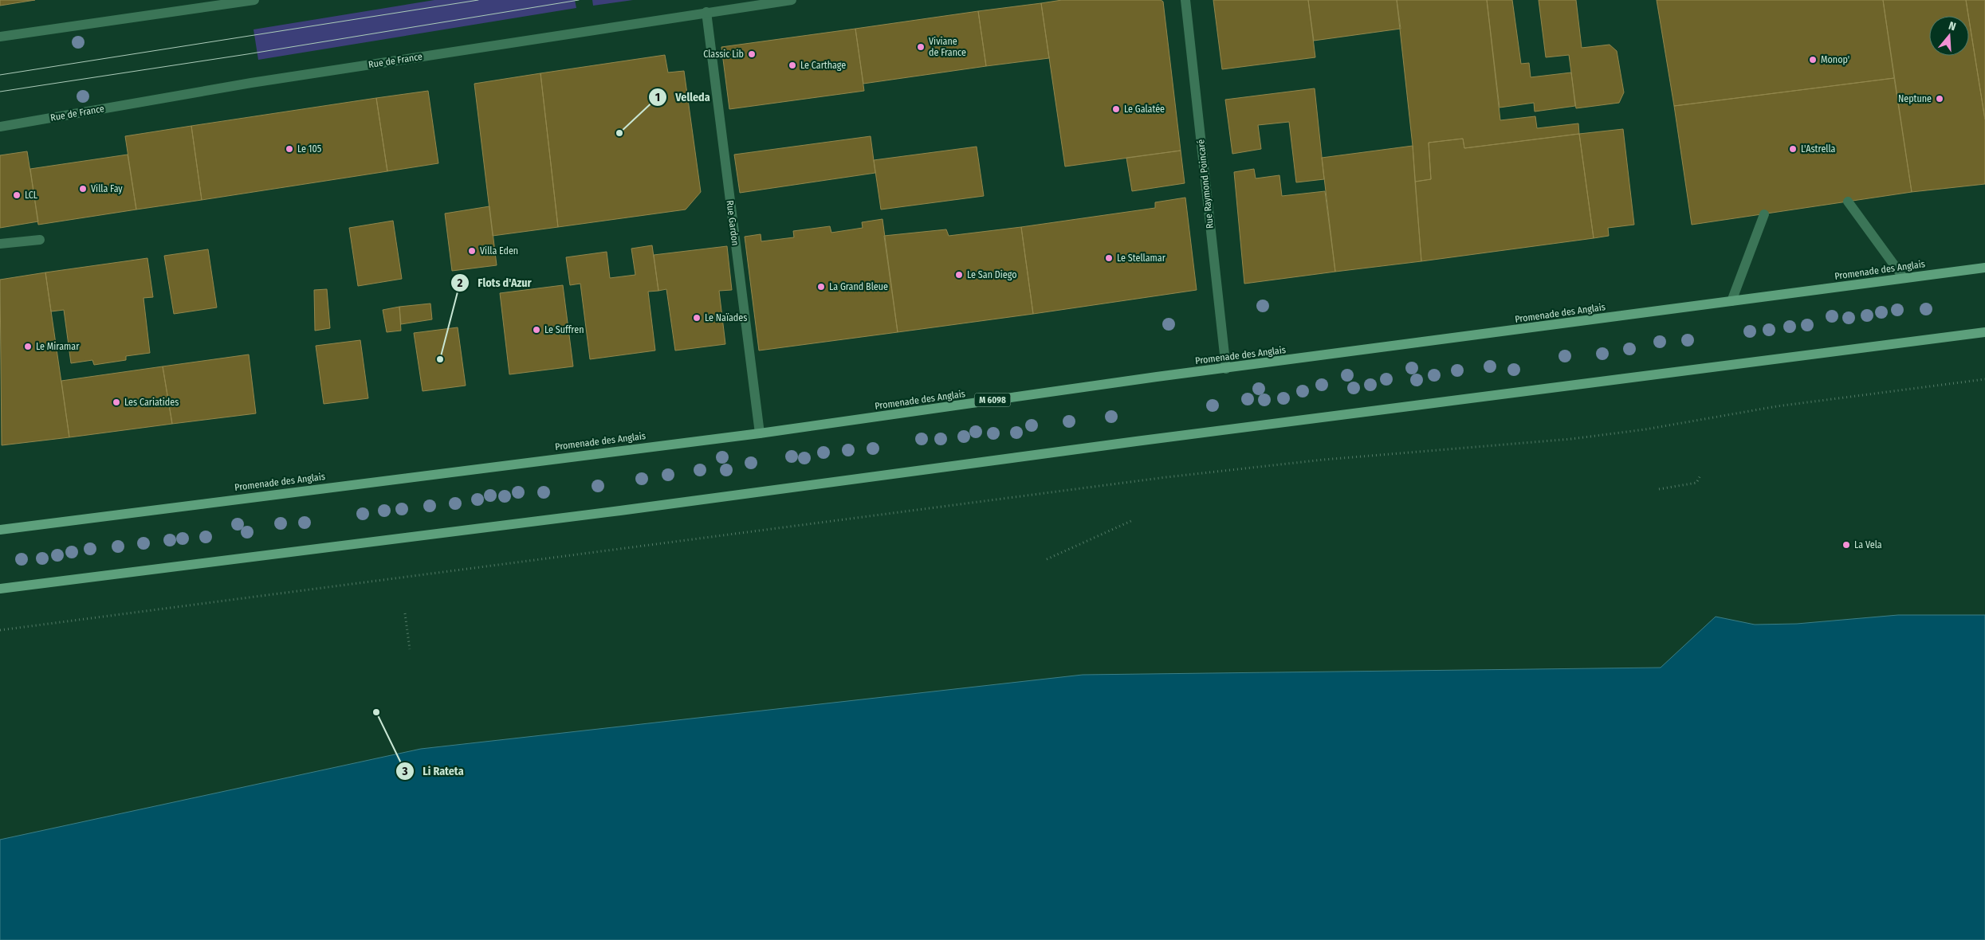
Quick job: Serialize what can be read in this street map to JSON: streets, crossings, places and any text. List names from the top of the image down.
{
  "streets": {
    "main road": [
      "Rue de France",
      "Rue Raymond Poincaré",
      "Rue Gardon",
      "Promenade des Anglais",
      "M 6098"
    ]
  },
  "crossings": [
    ["Rue de France", "Rue Gardon"],
    ["Rue Raymond Poincaré", "Promenade des Anglais"],
    ["Rue Gardon", "Promenade des Anglais"]
  ],
  "places": [
    "Viviane de France",
    "Classic Lib",
    "Monop'",
    "Le Carthage",
    "Neptune",
    "Le Galatée",
    "Velleda",
    "Le 105",
    "L'Astrella",
    "Villa Fay",
    "LCL",
    "Villa Eden",
    "Le Stellamar",
    "Le San Diego",
    "La Grand Bleue",
    "Le Naïades",
    "Le Suffren",
    "Le Miramar",
    "Flots d'Azur",
    "Les Cariatides",
    "La Vela",
    "Li Rateta"
  ],
  "north": "top"
}
